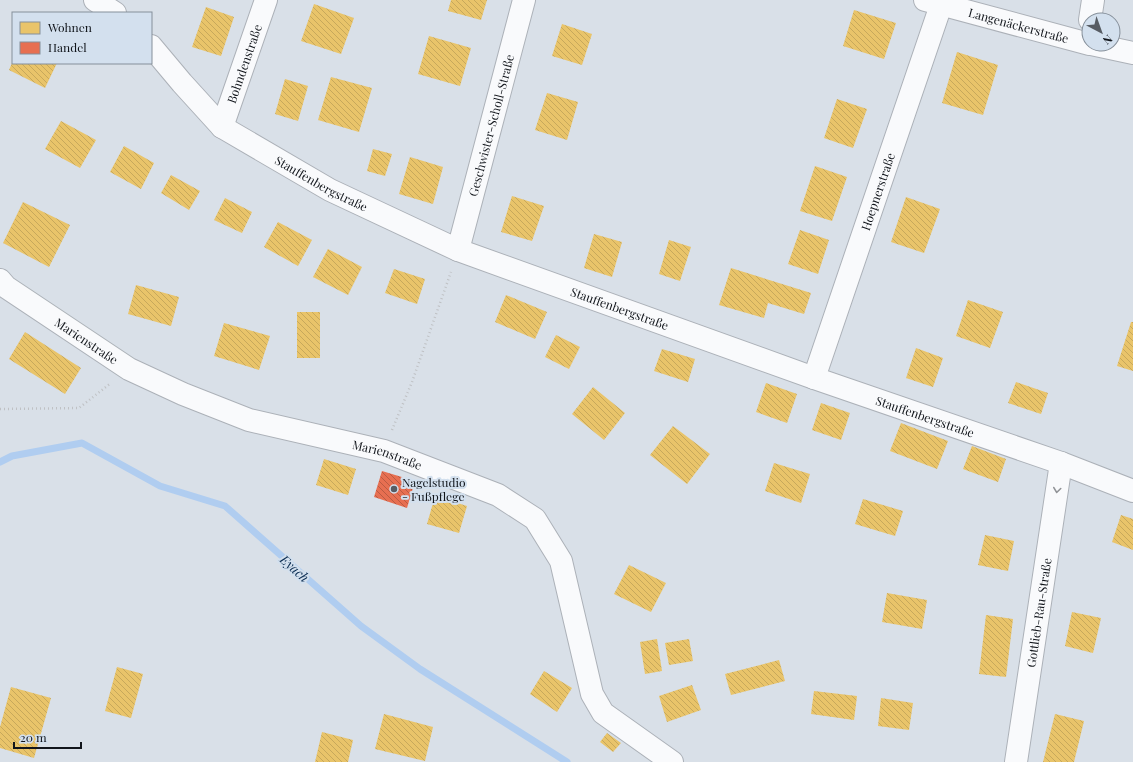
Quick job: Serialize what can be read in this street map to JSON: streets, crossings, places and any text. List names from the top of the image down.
{
  "streets": {
    "street": [
      "Langenäckerstraße",
      "Bohndenstraße",
      "Geschwister-Scholl-Straße",
      "Stauffenbergstraße",
      "Hoepnerstraße",
      "Marienstraße",
      "Gottlieb-Rau-Straße"
    ]
  },
  "crossings": [
    ["Langenäckerstraße", "Hoepnerstraße"],
    ["Bohndenstraße", "Stauffenbergstraße"],
    ["Geschwister-Scholl-Straße", "Stauffenbergstraße"],
    ["Stauffenbergstraße", "Hoepnerstraße"],
    ["Stauffenbergstraße", "Gottlieb-Rau-Straße"]
  ],
  "one_way": ["Gottlieb-Rau-Straße"],
  "water": ["Eyach"],
  "places": ["Nagelstudio - Fußpflege"],
  "legend": ["Wohnen", "Handel"],
  "scale_bar": "20 m",
  "north": "bottom right"
}
